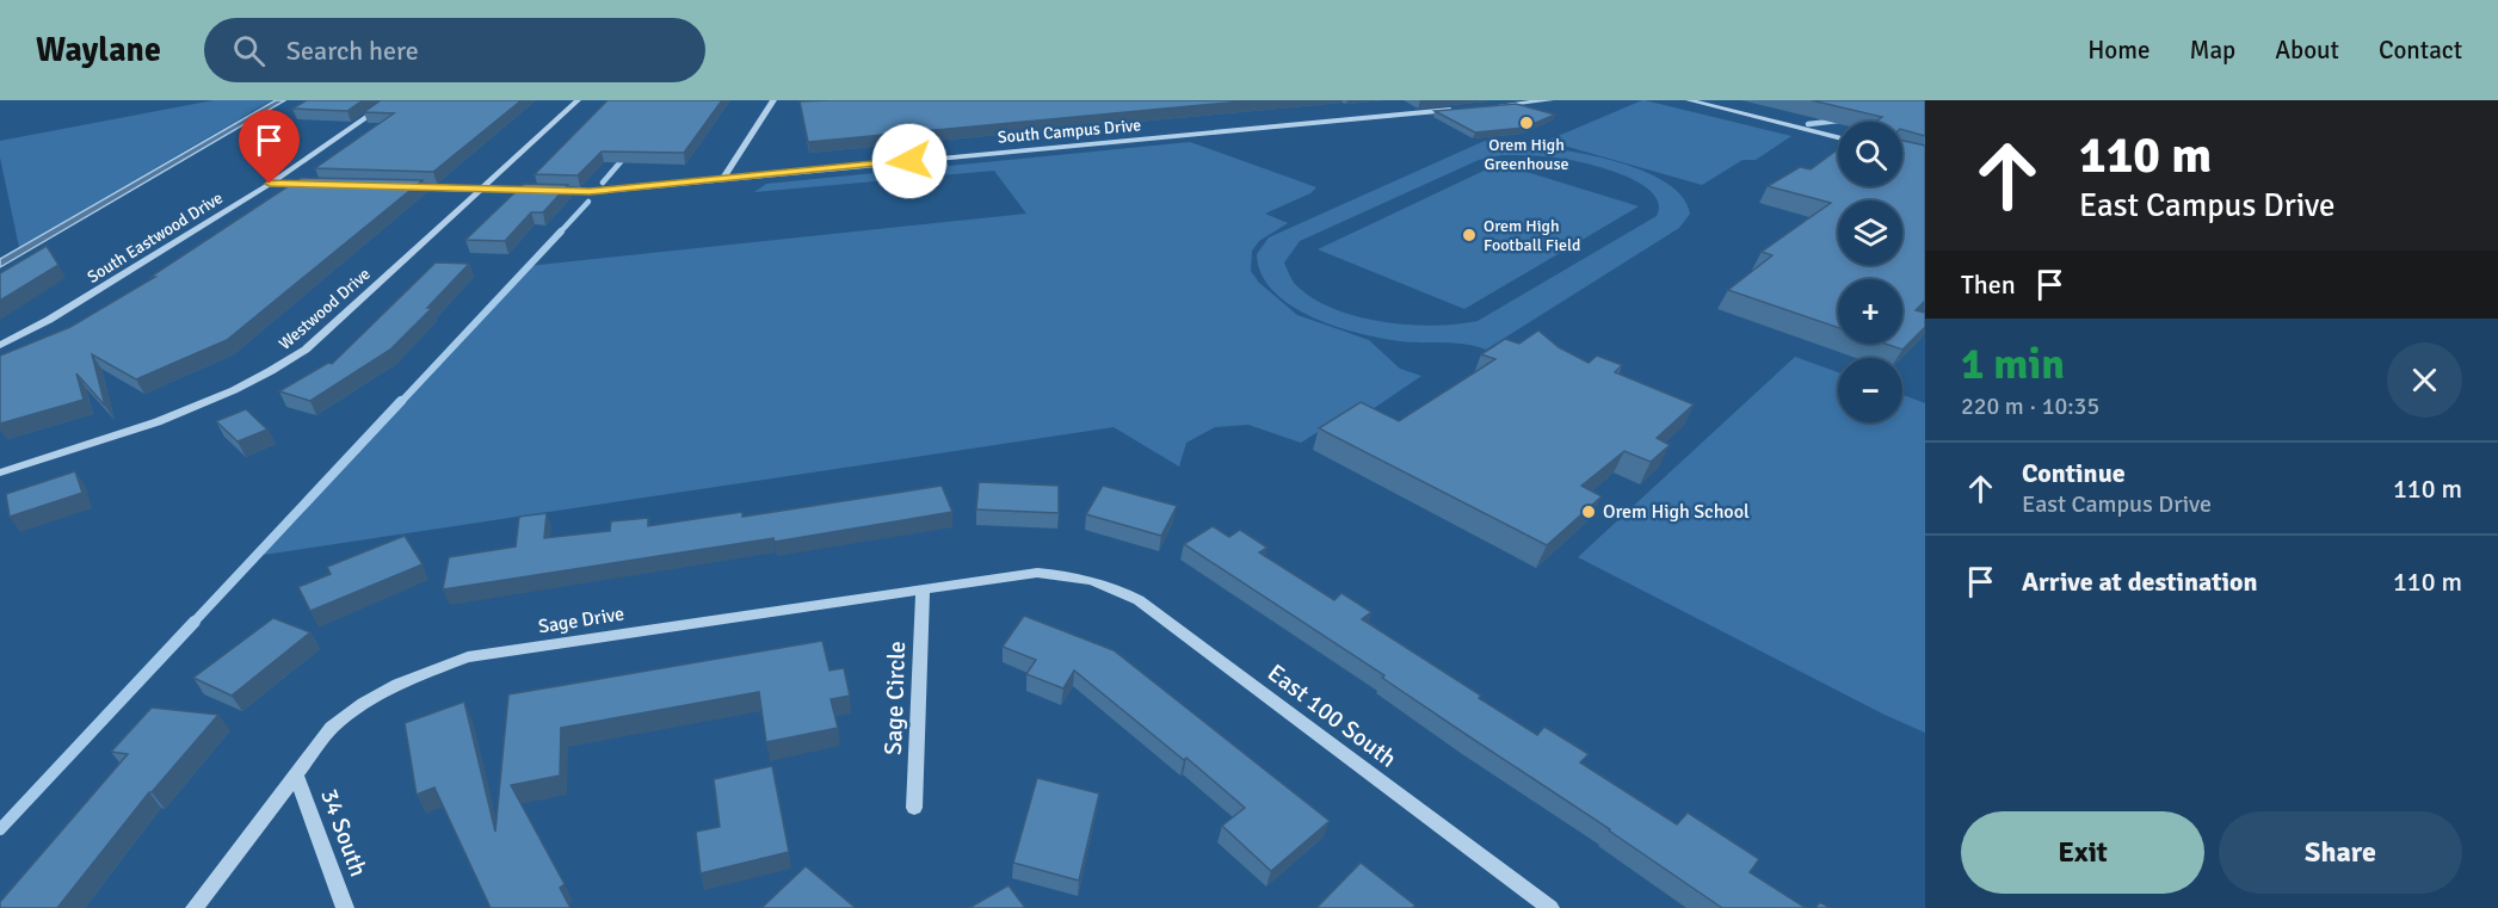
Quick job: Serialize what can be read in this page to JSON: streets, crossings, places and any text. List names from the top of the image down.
{
  "streets": {
    "street": [
      "South Campus Drive",
      "South Eastwood Drive",
      "Westwood Drive",
      "Sage Drive",
      "Sage Circle",
      "East 100 South",
      "34 South"
    ]
  },
  "crossings": [
    ["South Campus Drive", "Westwood Drive"],
    ["Sage Drive", "Sage Circle"],
    ["Sage Drive", "East 100 South"],
    ["Sage Drive", "34 South"]
  ],
  "places": ["Orem High Greenhouse", "Orem High Football Field", "Orem High School"],
  "page": {
    "header": "Waylane",
    "search": "Search here",
    "nav": [
      "Home",
      "Map",
      "About",
      "Contact"
    ],
    "turn": ["110 m", "East Campus Drive"],
    "map_buttons": ["+", "−"],
    "then": "Then",
    "heading": ["1 min", "220 m · 10:35"],
    "list": [
      {
        "name": "Continue",
        "note": "East Campus Drive",
        "value": "110 m"
      },
      {
        "name": "Arrive at destination",
        "value": "110 m"
      }
    ],
    "buttons": ["Exit", "Share"]
  }
}
